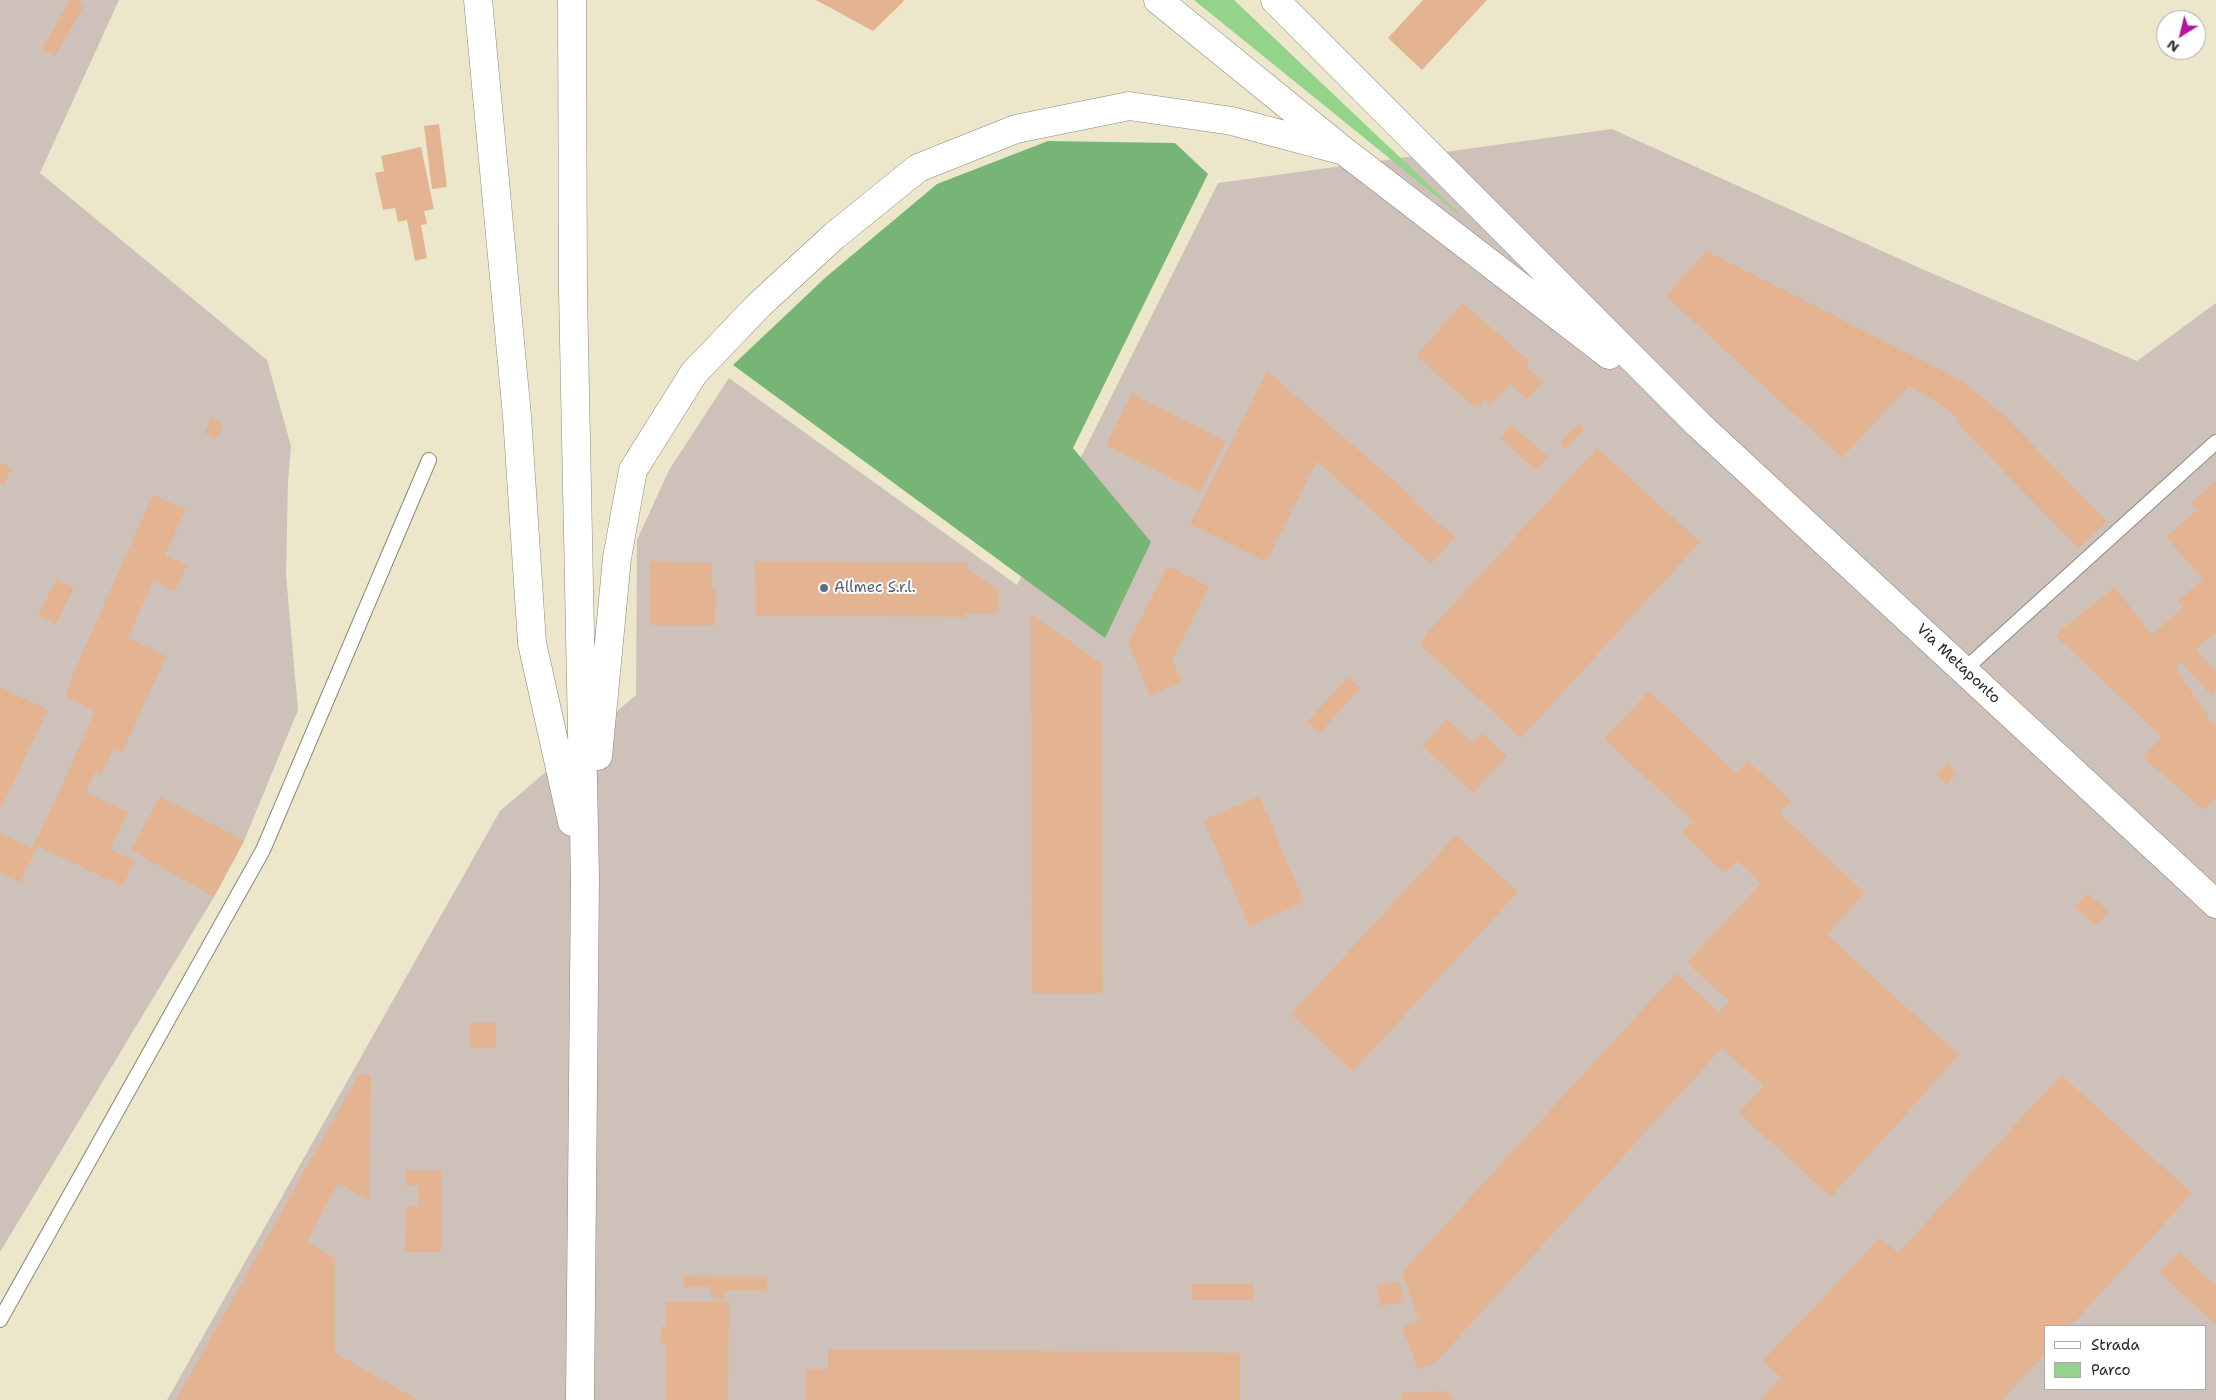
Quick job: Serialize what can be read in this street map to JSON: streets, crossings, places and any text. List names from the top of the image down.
{
  "streets": {
    "main road": ["Via Metaponto"]
  },
  "places": ["Allmec S.r.l."],
  "legend": ["Strada", "Parco"],
  "north": "bottom left"
}
